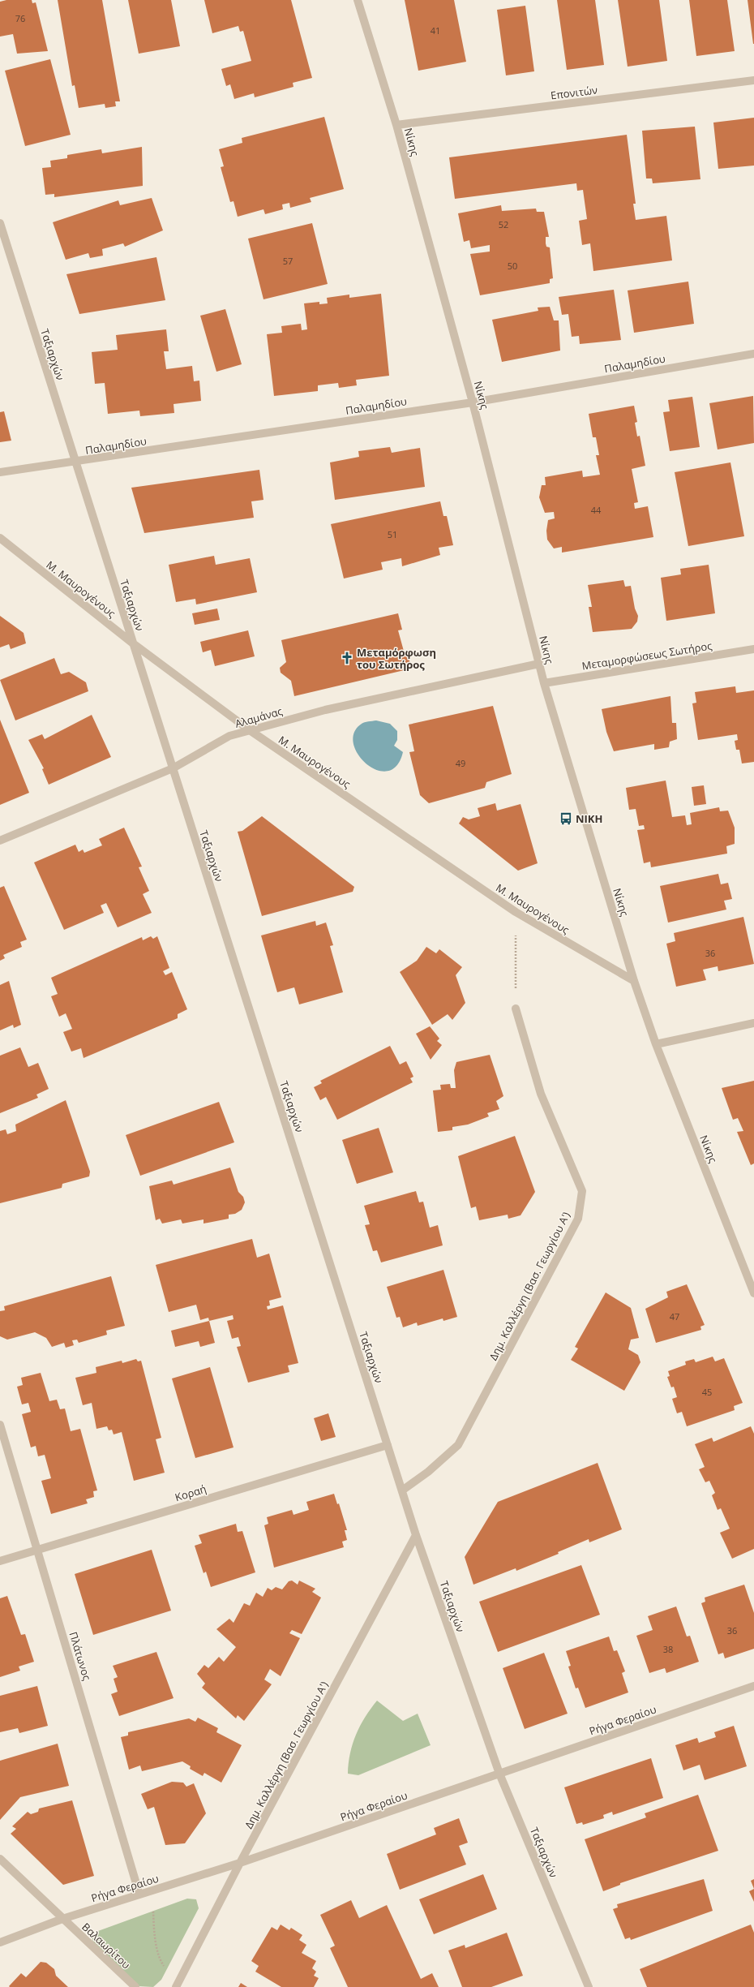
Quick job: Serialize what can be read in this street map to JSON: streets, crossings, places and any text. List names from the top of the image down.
{
  "streets": {
    "street": [
      "Επονιτών",
      "Νίκης",
      "Ταξιαρχών",
      "Παλαμηδίου",
      "Μ. Μαυρογένους",
      "Μεταμορφώσεως Σωτήρος",
      "Αλαμάνας",
      "Δημ. Καλλέργη (Βασ. Γεωργίου Α')",
      "Κοραή",
      "Πλάτωνος",
      "Ρήγα Φεραίου",
      "Βαλαωρίτου"
    ]
  },
  "crossings": [
    ["Επονιτών", "Νίκης"],
    ["Νίκης", "Παλαμηδίου"],
    ["Νίκης", "Μ. Μαυρογένους"],
    ["Νίκης", "Μεταμορφώσεως Σωτήρος"],
    ["Νίκης", "Αλαμάνας"],
    ["Ταξιαρχών", "Παλαμηδίου"],
    ["Ταξιαρχών", "Μ. Μαυρογένους"],
    ["Ταξιαρχών", "Αλαμάνας"],
    ["Ταξιαρχών", "Δημ. Καλλέργη (Βασ. Γεωργίου Α')"],
    ["Ταξιαρχών", "Κοραή"],
    ["Ταξιαρχών", "Ρήγα Φεραίου"],
    ["Μ. Μαυρογένους", "Αλαμάνας"],
    ["Δημ. Καλλέργη (Βασ. Γεωργίου Α')", "Ρήγα Φεραίου"],
    ["Κοραή", "Πλάτωνος"],
    ["Πλάτωνος", "Ρήγα Φεραίου"],
    ["Ρήγα Φεραίου", "Βαλαωρίτου"]
  ],
  "places": {
    "church": ["Μεταμόρφωση του Σωτήρος"],
    "bus stop": ["ΝΙΚΗ"]
  },
  "house_numbers": [
    "76",
    "41",
    "52",
    "57",
    "50",
    "44",
    "51",
    "49",
    "36",
    "47",
    "45",
    "36",
    "38"
  ]
}
